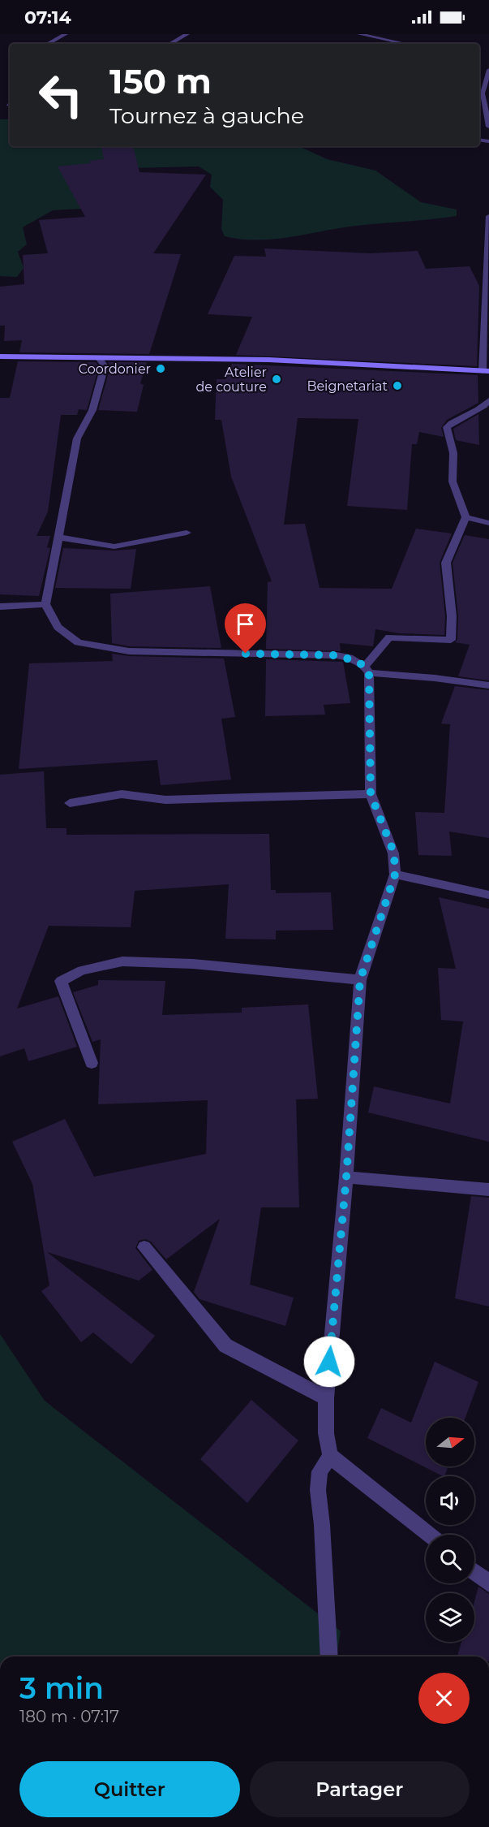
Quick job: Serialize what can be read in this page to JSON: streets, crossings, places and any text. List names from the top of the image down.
{
  "places": ["Coordonier", "Atelier de couture", "Beignetariat"],
  "north": "right",
  "page": {
    "status": "07:14",
    "turn": ["150 m", "Tournez à gauche"],
    "heading": ["3 min", "180 m · 07:17"],
    "buttons": ["Quitter", "Partager"]
  }
}
